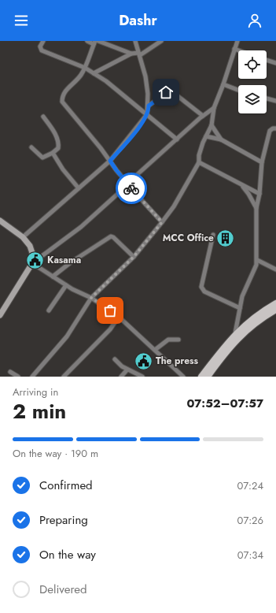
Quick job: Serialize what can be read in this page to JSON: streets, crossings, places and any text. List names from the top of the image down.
{
  "places": {
    "building": ["MCC Office"],
    "public building": ["Kasama", "The press"]
  },
  "page": {
    "header": "Dashr",
    "heading": ["2 min", "Arriving in", "07:52–07:57"],
    "bar": "On the way · 190 m",
    "list": [
      ["Confirmed", "07:24"],
      ["Preparing", "07:26"],
      ["On the way", "07:34"],
      "Delivered"
    ]
  }
}
